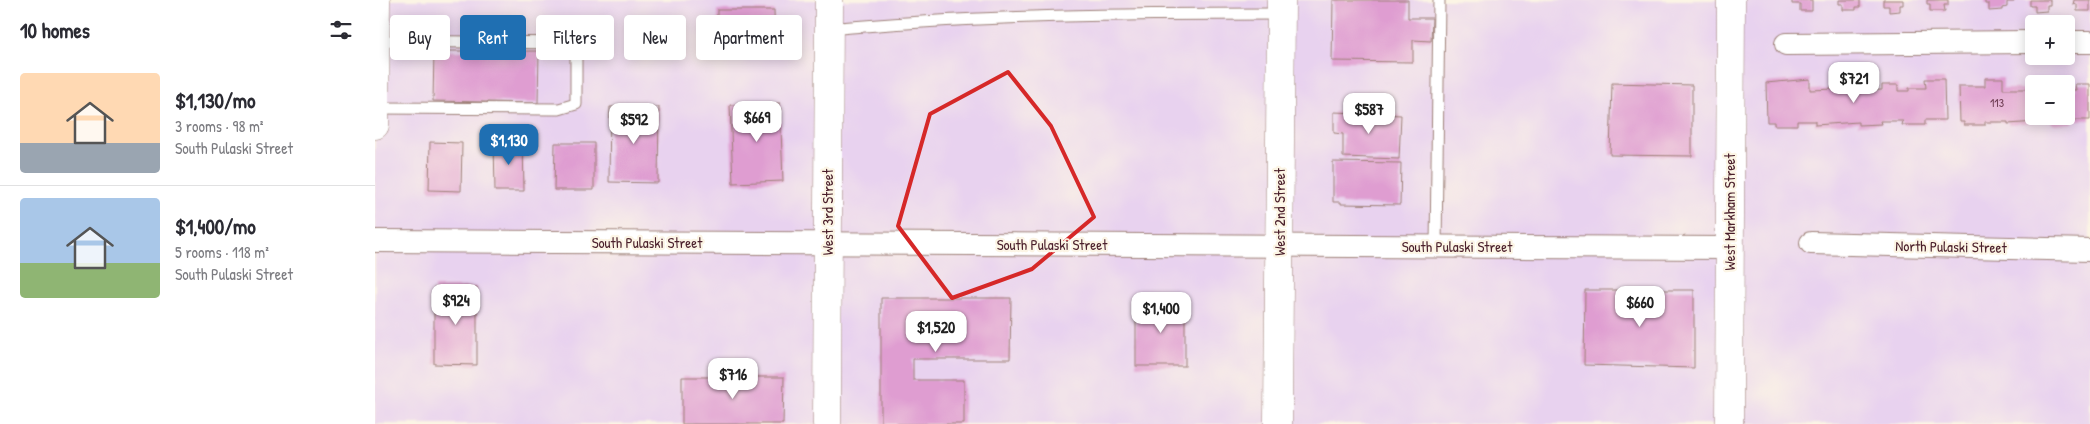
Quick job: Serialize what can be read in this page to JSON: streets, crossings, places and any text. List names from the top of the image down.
{
  "streets": {
    "main road": ["West 3rd Street", "West 2nd Street", "West Markham Street"],
    "street": ["South Pulaski Street", "North Pulaski Street"]
  },
  "crossings": [
    ["West 3rd Street", "South Pulaski Street"],
    ["West 2nd Street", "South Pulaski Street"],
    ["West Markham Street", "South Pulaski Street"]
  ],
  "house_numbers": ["113"],
  "page": {
    "heading": "10 homes",
    "map_buttons": ["+", "−"],
    "chip": [
      "Buy",
      "Rent",
      "Filters",
      "New",
      "Apartment"
    ],
    "list": [
      {
        "name": "$1,130/mo",
        "note": "3 rooms · 98 m² · South Pulaski Street"
      },
      {
        "name": "$1,400/mo",
        "note": "5 rooms · 118 m² · South Pulaski Street"
      }
    ],
    "price": [
      "$721",
      "$587",
      "$669",
      "$592",
      "$1,130",
      "$924",
      "$660",
      "$1,400",
      "$1,520",
      "$716"
    ]
  }
}
